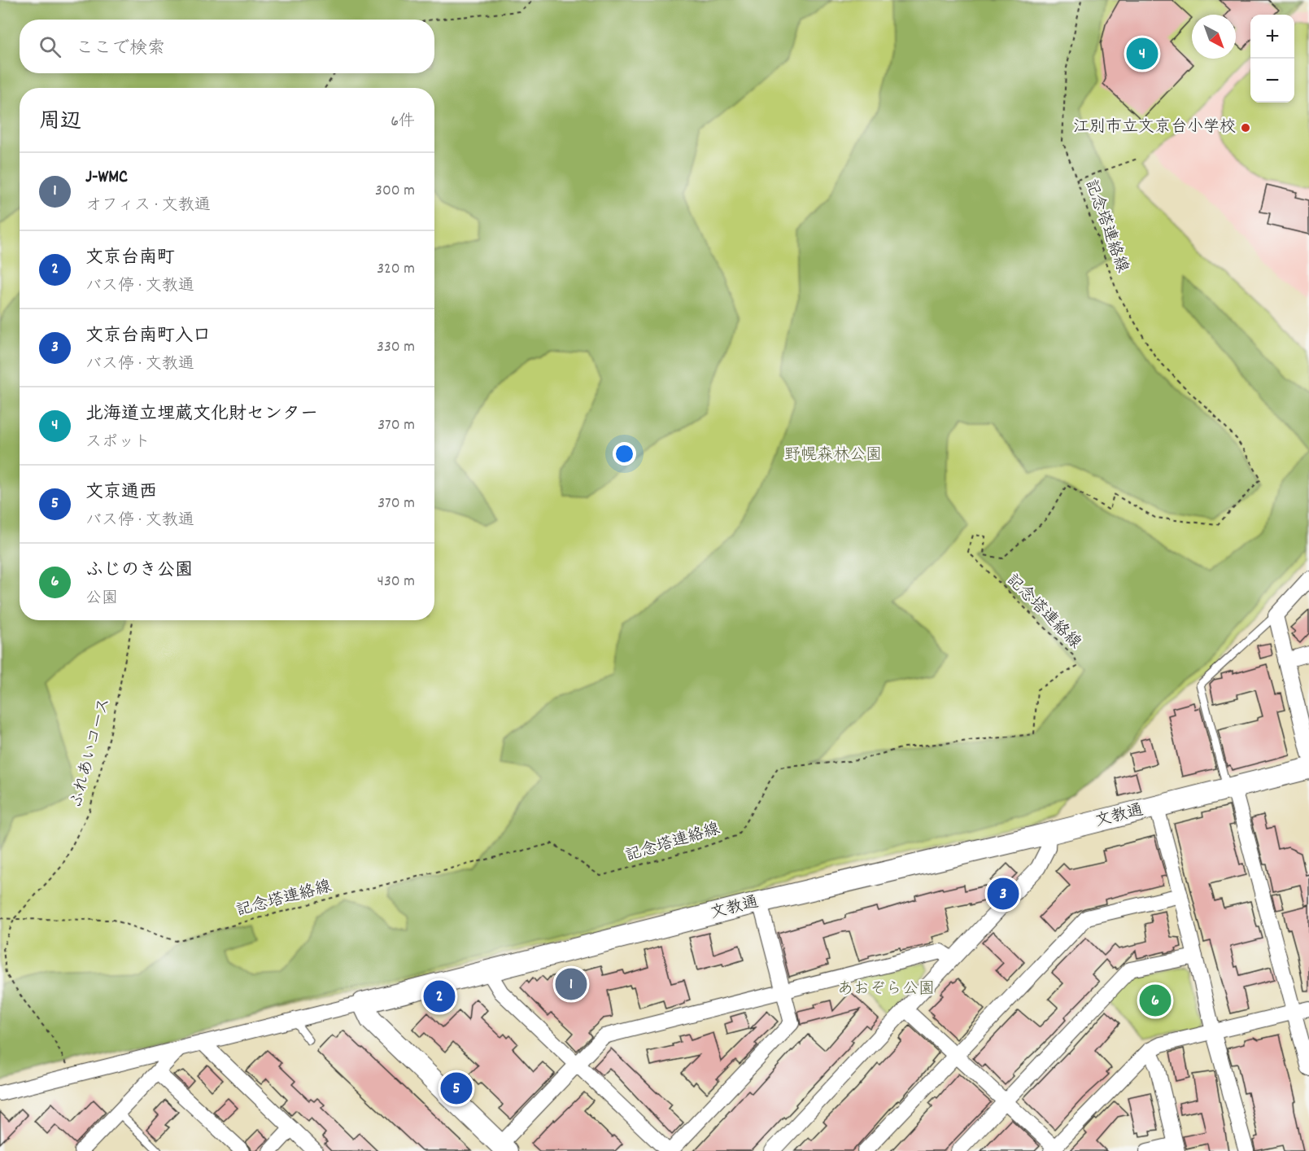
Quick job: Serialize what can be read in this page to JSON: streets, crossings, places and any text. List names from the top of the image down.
{
  "streets": {
    "street": ["文教通"],
    "path": ["記念塔連絡線", "ふれあいコース"]
  },
  "crossings": [
    ["記念塔連絡線", "ふれあいコース"]
  ],
  "parks": ["野幌森林公園", "あおぞら公園"],
  "places": ["江別市立文京台小学校"],
  "north": "bottom right",
  "page": {
    "map_buttons": ["+", "−"],
    "search": "ここで検索",
    "pins": [
      "4",
      "3",
      "1",
      "2",
      "6",
      "5"
    ],
    "heading": ["周辺", "6件"],
    "list": [
      {
        "mark": "1",
        "name": "J−WMC",
        "note": "オフィス · 文教通",
        "value": "300 m"
      },
      {
        "mark": "2",
        "name": "文京台南町",
        "note": "バス停 · 文教通",
        "value": "320 m"
      },
      {
        "mark": "3",
        "name": "文京台南町入口",
        "note": "バス停 · 文教通",
        "value": "330 m"
      },
      {
        "mark": "4",
        "name": "北海道立埋蔵文化財センター",
        "note": "スポット",
        "value": "370 m"
      },
      {
        "mark": "5",
        "name": "文京通西",
        "note": "バス停 · 文教通",
        "value": "370 m"
      },
      {
        "mark": "6",
        "name": "ふじのき公園",
        "note": "公園",
        "value": "430 m"
      }
    ]
  }
}
